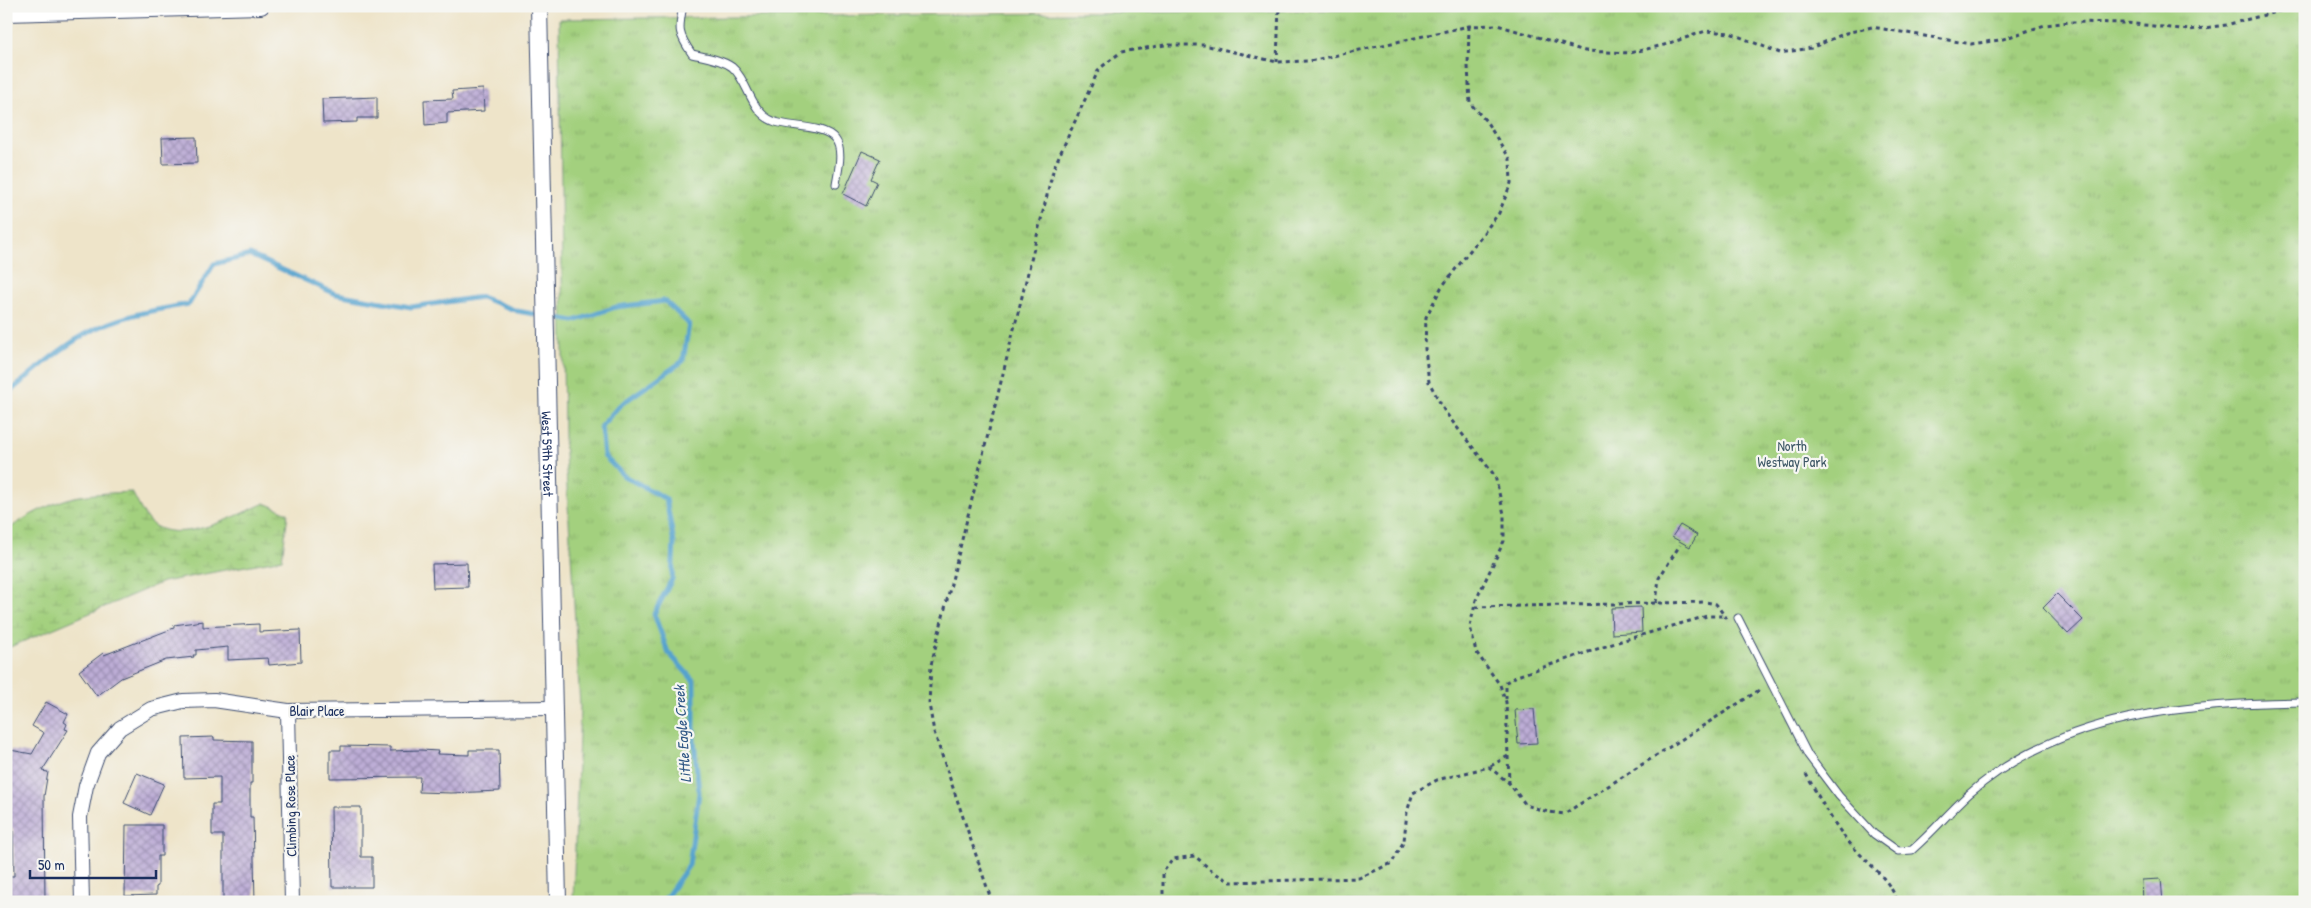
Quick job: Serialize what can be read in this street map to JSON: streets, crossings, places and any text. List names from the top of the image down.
{
  "streets": {
    "street": ["West 59th Street", "Blair Place", "Climbing Rose Place"]
  },
  "crossings": [
    ["West 59th Street", "Blair Place"],
    ["Blair Place", "Climbing Rose Place"]
  ],
  "water": ["Little Eagle Creek"],
  "parks": ["North Westway Park"],
  "scale_bar": "50 m"
}
